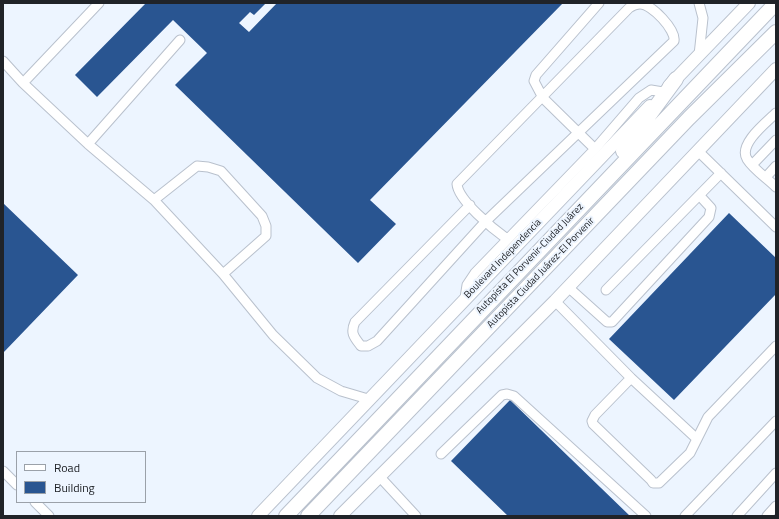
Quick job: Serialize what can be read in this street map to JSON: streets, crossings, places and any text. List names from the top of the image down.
{
  "streets": {
    "highway": ["Autopista El Porvenir-Ciudad Juárez", "Autopista Ciudad Juárez-El Porvenir"],
    "main road": ["Boulevard Independencia"]
  },
  "legend": ["Road", "Building"]
}
